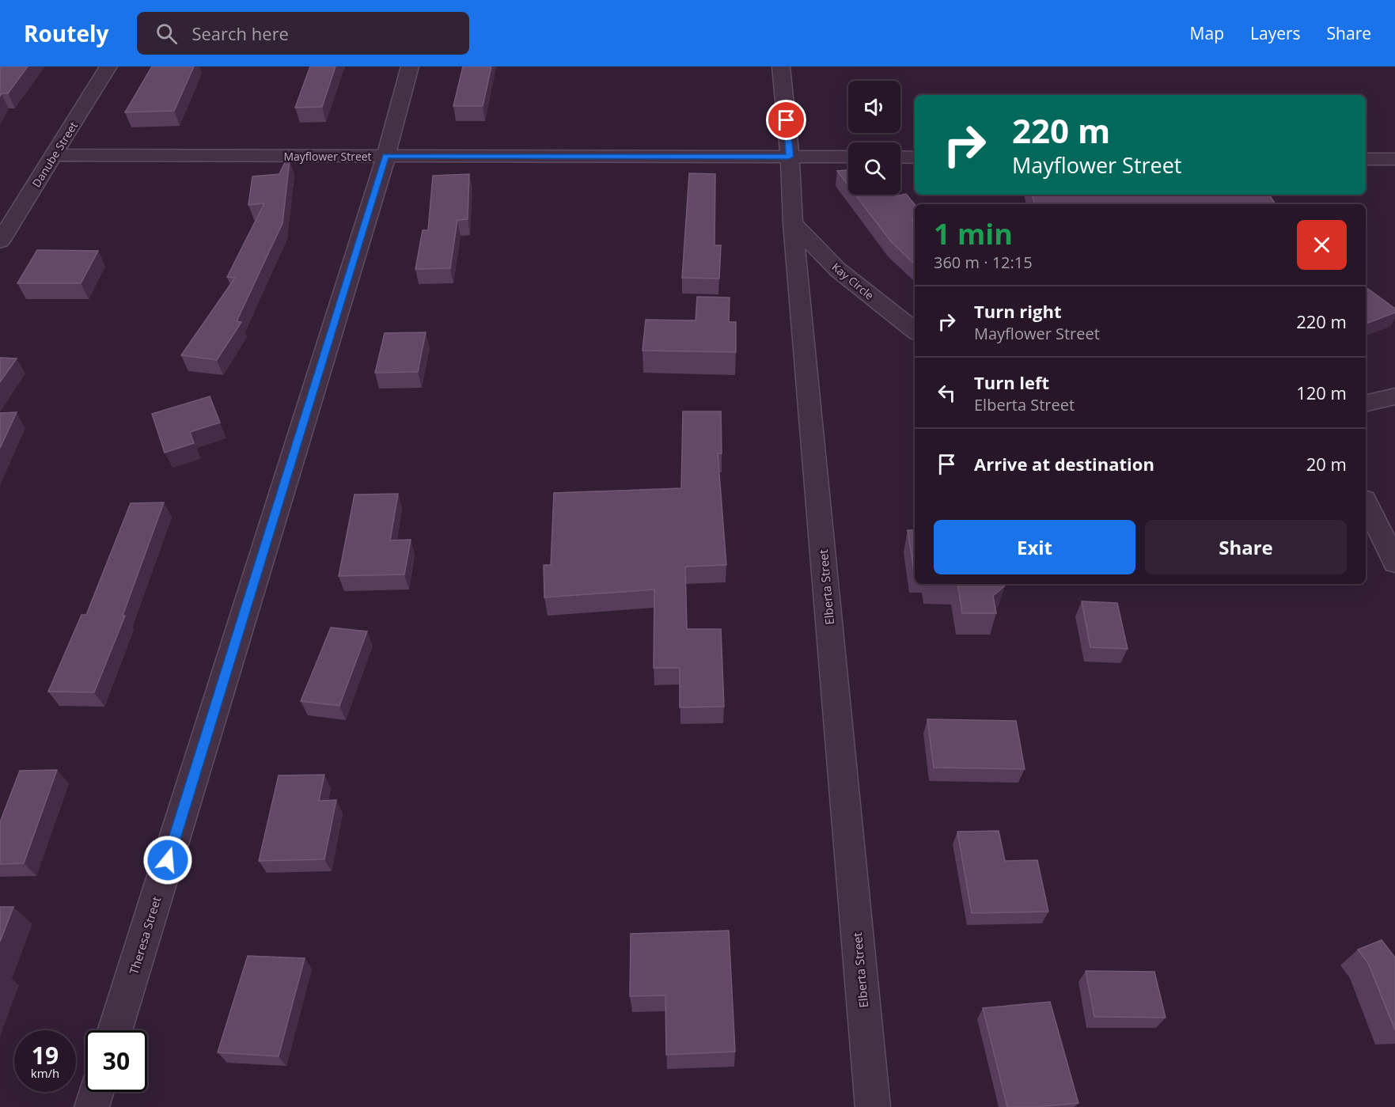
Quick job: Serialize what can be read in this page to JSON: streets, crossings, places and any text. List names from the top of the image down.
{
  "streets": {
    "street": [
      "Danube Street",
      "Mayflower Street",
      "Kay Circle",
      "Elberta Street",
      "Theresa Street"
    ]
  },
  "crossings": [
    ["Danube Street", "Mayflower Street"],
    ["Mayflower Street", "Elberta Street"],
    ["Mayflower Street", "Theresa Street"],
    ["Kay Circle", "Elberta Street"]
  ],
  "page": {
    "header": "Routely",
    "search": "Search here",
    "nav": ["Map", "Layers", "Share"],
    "turn": ["220 m", "Mayflower Street"],
    "heading": ["1 min", "360 m · 12:15"],
    "list": [
      {
        "name": "Turn right",
        "note": "Mayflower Street",
        "value": "220 m"
      },
      {
        "name": "Turn left",
        "note": "Elberta Street",
        "value": "120 m"
      },
      {
        "name": "Arrive at destination",
        "value": "20 m"
      }
    ],
    "buttons": ["Exit", "Share"],
    "speed": "19 km/h",
    "limit": "30"
  }
}
